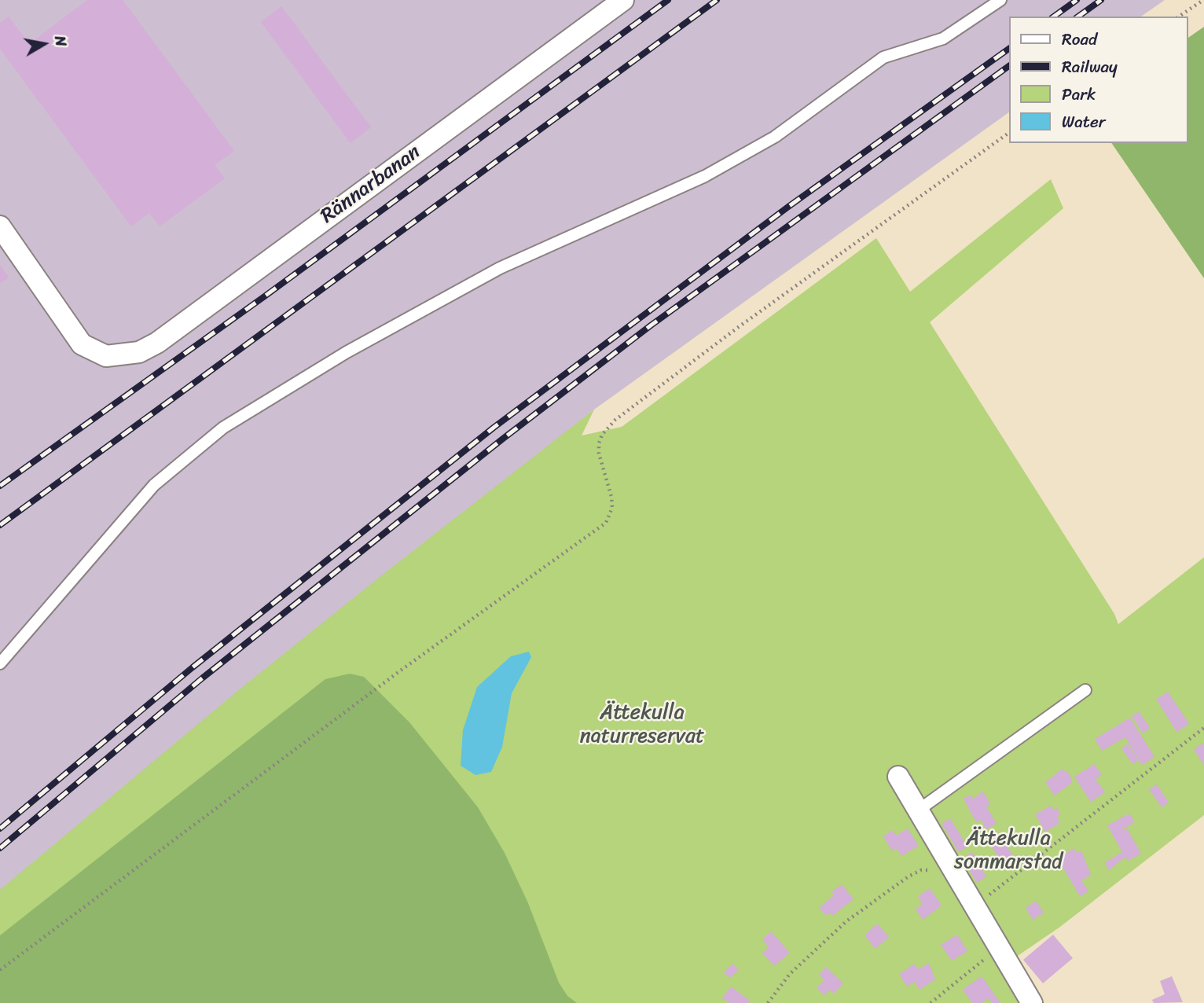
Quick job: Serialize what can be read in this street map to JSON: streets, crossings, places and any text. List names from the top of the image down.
{
  "streets": {
    "street": ["Rännarbanan"]
  },
  "parks": ["Ättekulla naturreservat", "Ättekulla sommarstad"],
  "legend": [
    "Road",
    "Railway",
    "Park",
    "Water"
  ],
  "north": "right"
}
